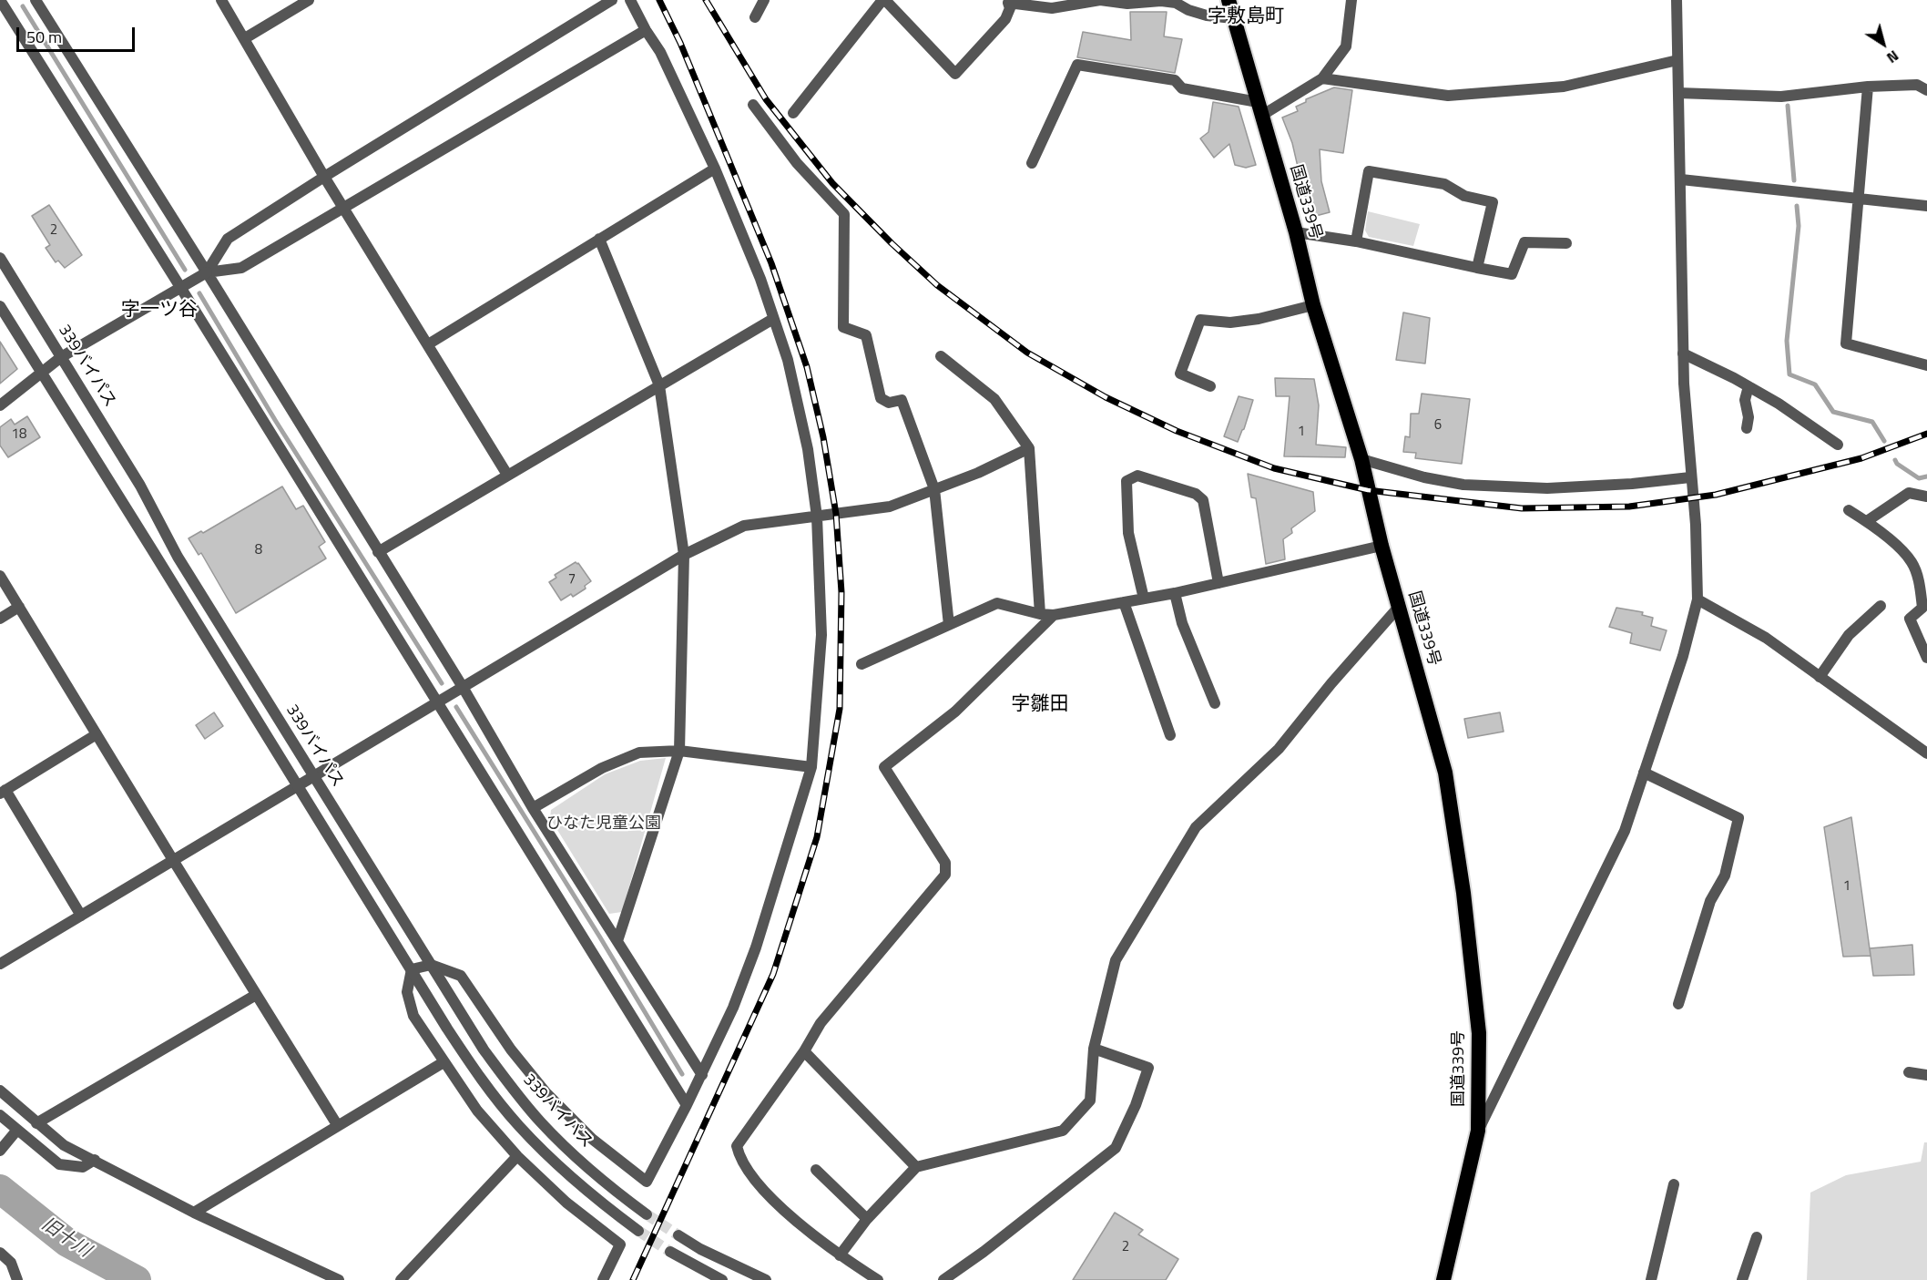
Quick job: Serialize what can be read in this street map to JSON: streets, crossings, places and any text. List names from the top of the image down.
{
  "streets": {
    "highway": ["国道339号"],
    "street": ["339バイパス"]
  },
  "districts": ["字敷島町", "字一ツ谷", "字雛田"],
  "water": ["旧十川"],
  "parks": ["ひなた児童公園"],
  "house_numbers": [
    "2",
    "6",
    "1",
    "18",
    "8",
    "7",
    "1",
    "2"
  ],
  "scale_bar": "50 m",
  "north": "bottom right"
}
